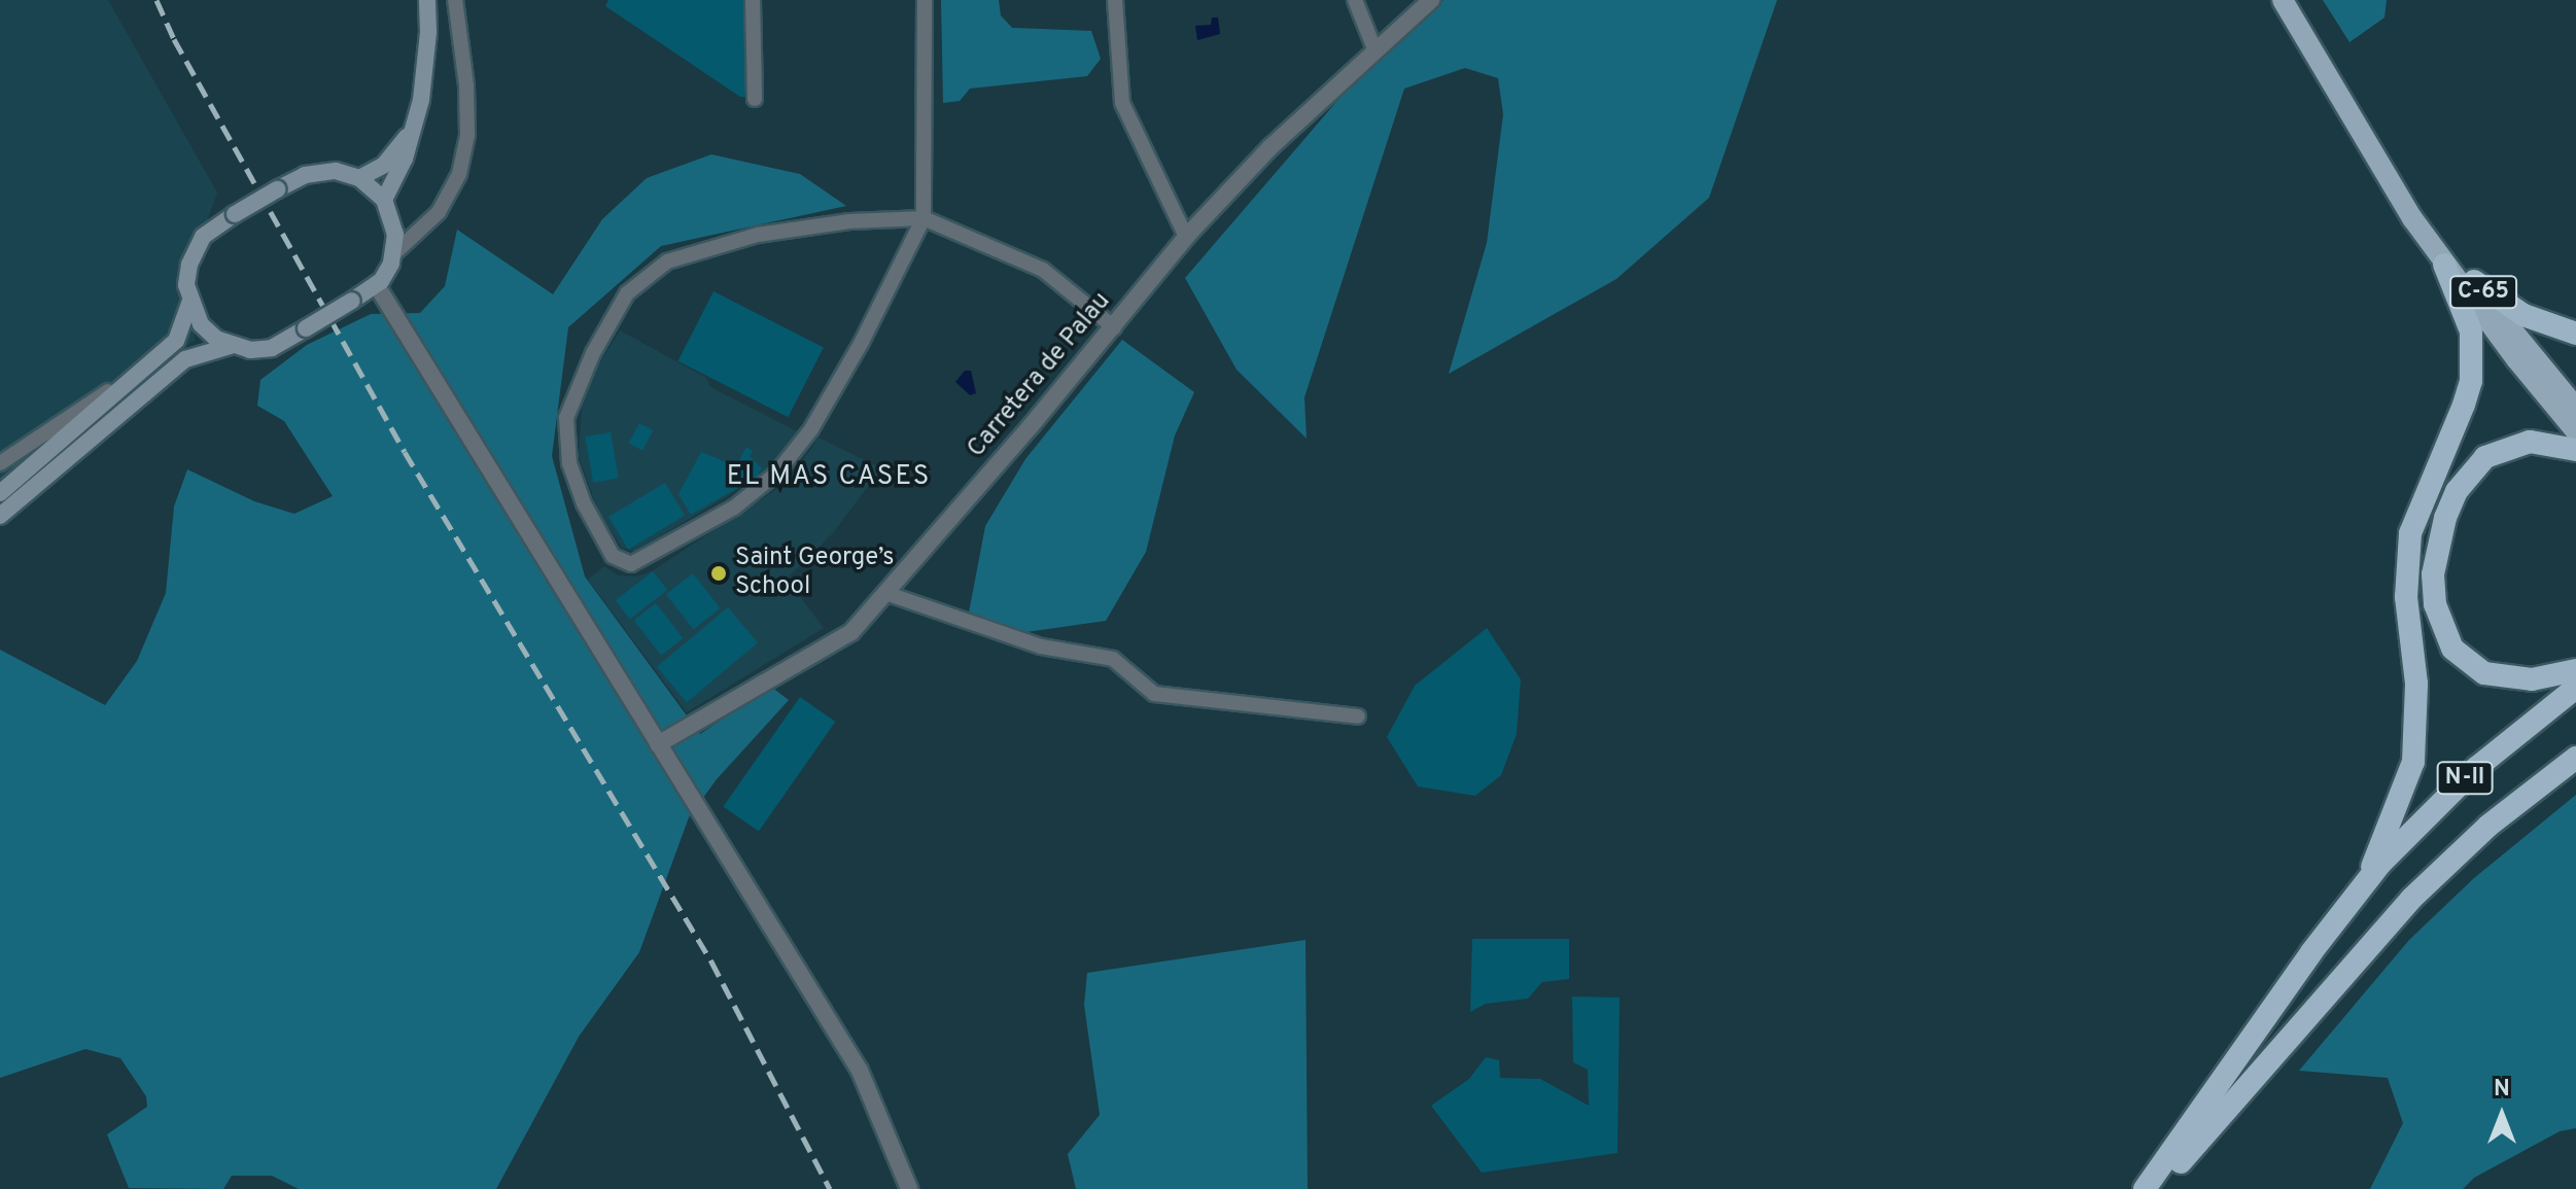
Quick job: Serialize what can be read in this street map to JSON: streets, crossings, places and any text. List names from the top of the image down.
{
  "streets": {
    "highway": ["N-II"],
    "main road": ["C-65"],
    "street": ["Carretera de Palau"]
  },
  "districts": ["EL MAS CASES"],
  "places": ["Saint George’s School"],
  "north": "top"
}
